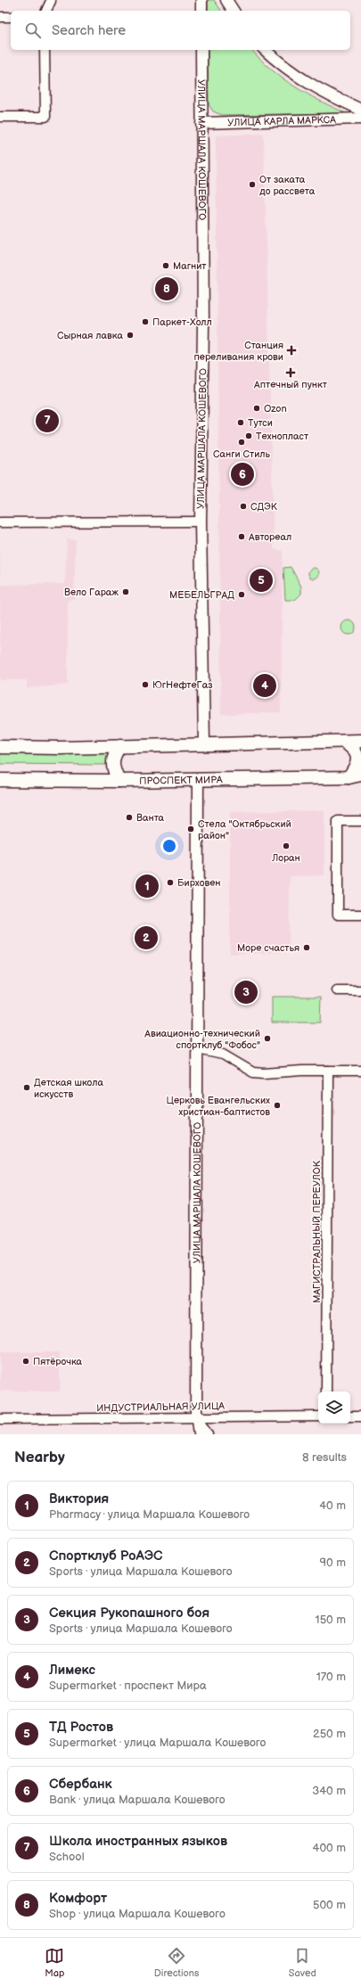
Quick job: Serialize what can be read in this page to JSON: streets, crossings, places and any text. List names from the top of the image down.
{
  "streets": {
    "main road": ["ПРОСПЕКТ МИРА"],
    "street": [
      "УЛИЦА КАРЛА МАРКСА",
      "УЛИЦА МАРШАЛА КОШЕВОГО",
      "МАГИСТРАЛЬНЫЙ ПЕРЕУЛОК",
      "ИНДУСТРИАЛЬНАЯ УЛИЦА"
    ]
  },
  "crossings": [
    ["УЛИЦА КАРЛА МАРКСА", "УЛИЦА МАРШАЛА КОШЕВОГО"],
    ["УЛИЦА МАРШАЛА КОШЕВОГО", "ПРОСПЕКТ МИРА"],
    ["УЛИЦА МАРШАЛА КОШЕВОГО", "ИНДУСТРИАЛЬНАЯ УЛИЦА"]
  ],
  "places": {
    "other": [
      "От заката до рассвета",
      "Магнит",
      "Паркет-Холл",
      "Сырная лавка",
      "Ozon",
      "Тутси",
      "Технопласт",
      "Санги Стиль",
      "СДЭК",
      "Автореал",
      "Вело Гараж",
      "МЕБЕЛЬГРАД",
      "ЮгНефтеГаз",
      "Ванта",
      "Стела \"Октябрьский район\"",
      "Лоран",
      "Бирховен",
      "Море счастья",
      "Авиационно-технический спортклуб \"Фобос\"",
      "Детская школа искусств",
      "Церковь Евангельских христиан-баптистов",
      "Пятёрочка"
    ],
    "health": ["Станция переливания крови", "Аптечный пункт"]
  },
  "page": {
    "search": "Search here",
    "pins": [
      "8",
      "7",
      "6",
      "5",
      "4",
      "1",
      "2",
      "3"
    ],
    "heading": ["Nearby", "8 results"],
    "list": [
      {
        "mark": "1",
        "name": "Виктория",
        "note": "Pharmacy · улица Маршала Кошевого",
        "value": "40 m"
      },
      {
        "mark": "2",
        "name": "Спортклуб РоАЭС",
        "note": "Sports · улица Маршала Кошевого",
        "value": "90 m"
      },
      {
        "mark": "3",
        "name": "Секция Рукопашного боя",
        "note": "Sports · улица Маршала Кошевого",
        "value": "150 m"
      },
      {
        "mark": "4",
        "name": "Лимекс",
        "note": "Supermarket · проспект Мира",
        "value": "170 m"
      },
      {
        "mark": "5",
        "name": "ТД Ростов",
        "note": "Supermarket · улица Маршала Кошевого",
        "value": "250 m"
      },
      {
        "mark": "6",
        "name": "Сбербанк",
        "note": "Bank · улица Маршала Кошевого",
        "value": "340 m"
      },
      {
        "mark": "7",
        "name": "Школа иностранных языков",
        "note": "School",
        "value": "400 m"
      },
      {
        "mark": "8",
        "name": "Комфорт",
        "note": "Shop · улица Маршала Кошевого",
        "value": "500 m"
      }
    ],
    "nav": ["Map", "Directions", "Saved"]
  }
}
